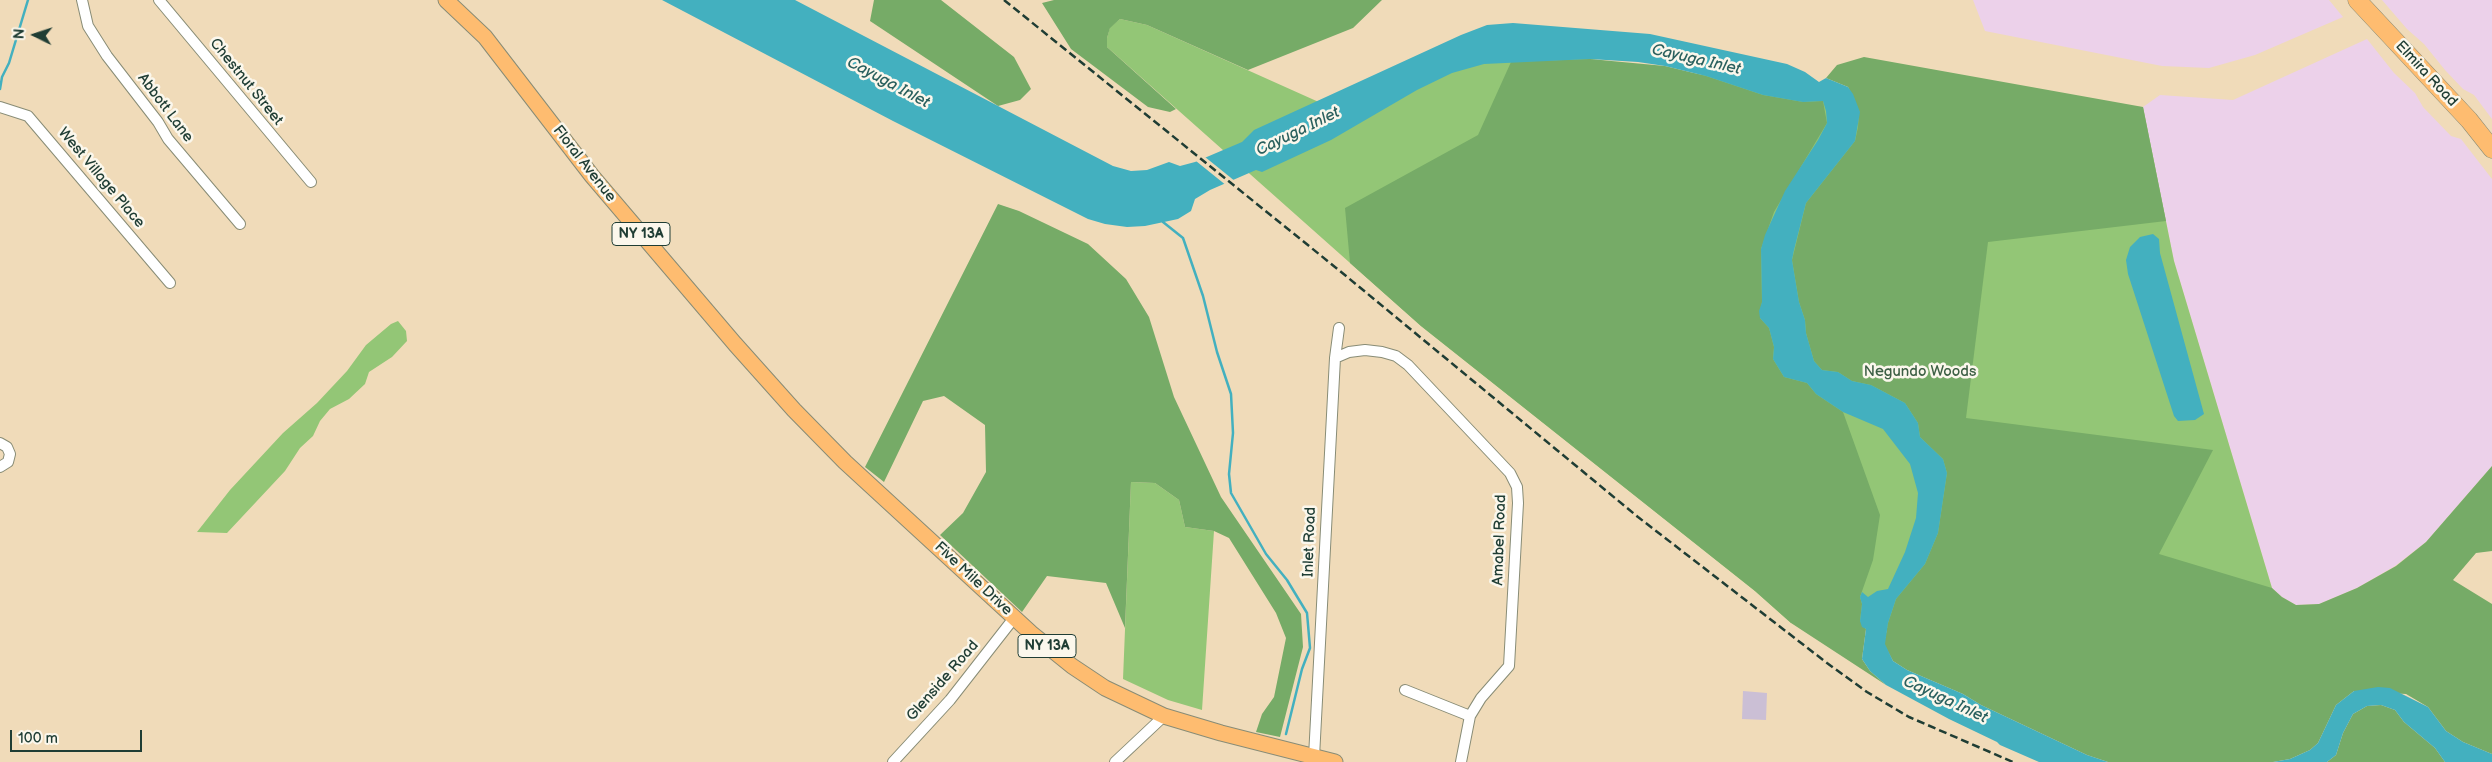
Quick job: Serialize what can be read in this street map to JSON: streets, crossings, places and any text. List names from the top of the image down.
{
  "streets": {
    "highway": ["Elmira Road"],
    "main road": ["Floral Avenue", "NY 13A", "Five Mile Drive"],
    "street": [
      "Chestnut Street",
      "Abbott Lane",
      "West Village Place",
      "Amabel Road",
      "Inlet Road",
      "Glenside Road"
    ]
  },
  "crossings": [
    ["Floral Avenue", "Five Mile Drive"],
    ["Amabel Road", "Inlet Road"],
    ["Inlet Road", "Five Mile Drive"],
    ["Five Mile Drive", "Glenside Road"]
  ],
  "water": ["Cayuga Inlet"],
  "parks": ["Negundo Woods"],
  "scale_bar": "100 m",
  "north": "left"
}
